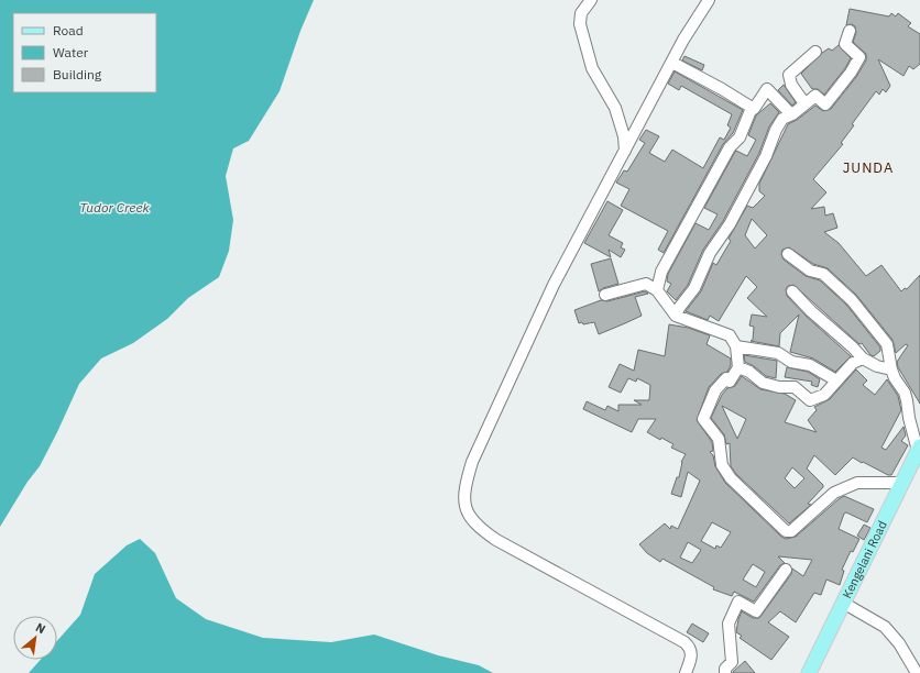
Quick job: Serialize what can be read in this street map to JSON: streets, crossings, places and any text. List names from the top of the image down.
{
  "streets": {
    "main road": ["Kengelani Road"]
  },
  "districts": ["JUNDA"],
  "water": ["Tudor Creek"],
  "legend": ["Road", "Water", "Building"],
  "north": "top right"
}
